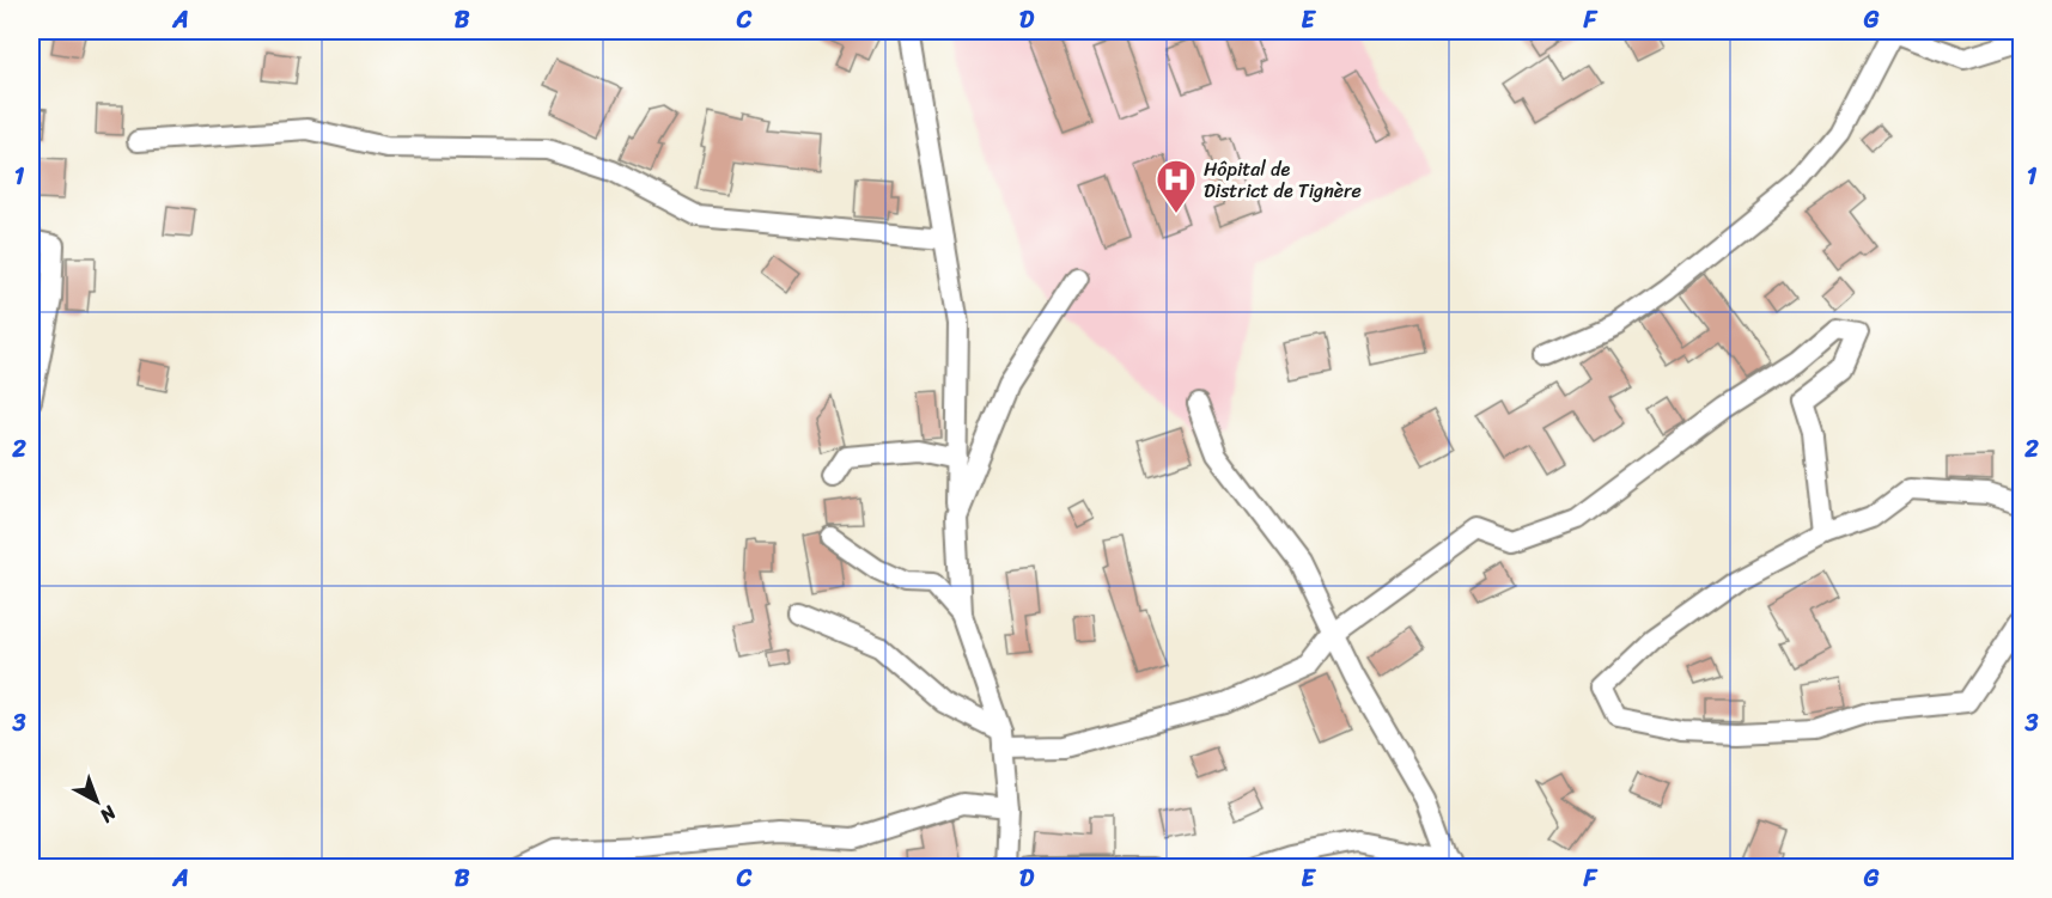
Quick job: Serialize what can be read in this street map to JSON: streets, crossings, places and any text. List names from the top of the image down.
{
  "places": {
    "hospital": ["Hôpital de District de Tignère"]
  },
  "north": "bottom right",
  "grid": {
    "columns": [
      "A",
      "B",
      "C",
      "D",
      "E",
      "F",
      "G"
    ],
    "rows": ["1", "2", "3"]
  }
}
